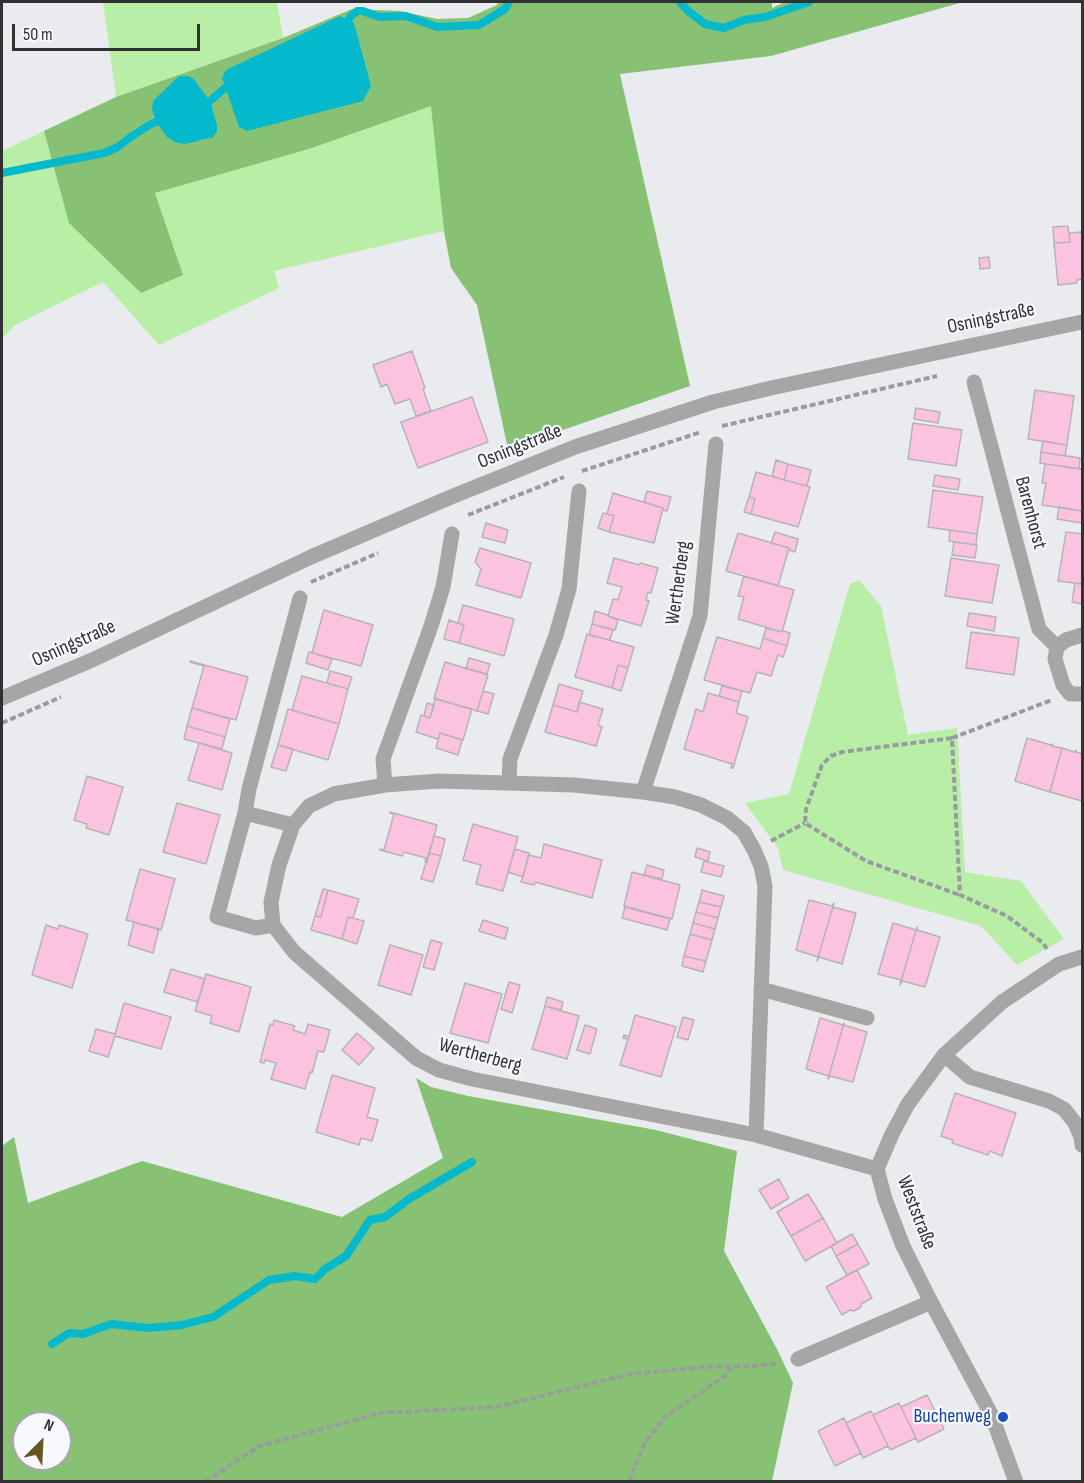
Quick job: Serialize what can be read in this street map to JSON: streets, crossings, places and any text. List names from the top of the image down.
{
  "streets": {
    "street": [
      "Osningstraße",
      "Barenhorst",
      "Wertherberg",
      "Weststraße"
    ]
  },
  "crossings": [
    ["Wertherberg", "Weststraße"]
  ],
  "places": ["Buchenweg"],
  "scale_bar": "50 m",
  "north": "top right"
}
